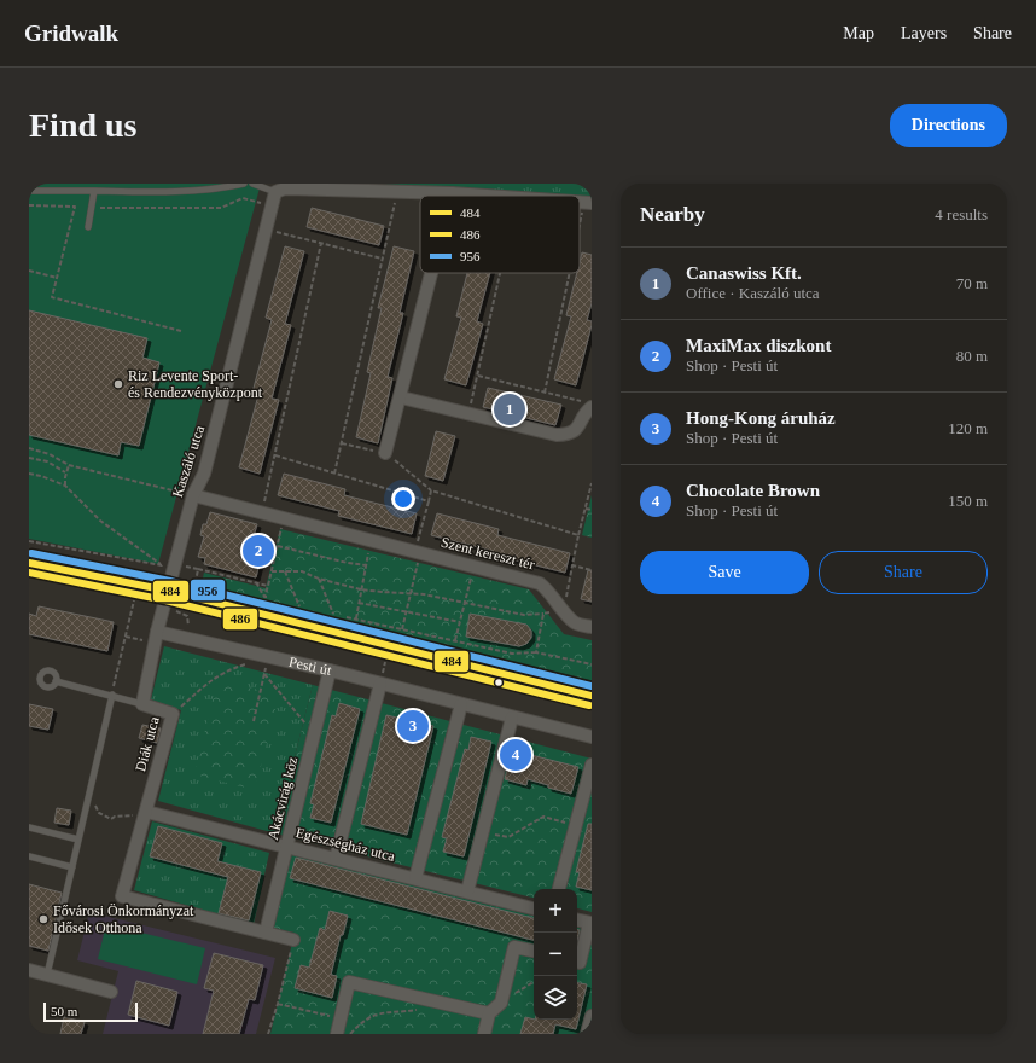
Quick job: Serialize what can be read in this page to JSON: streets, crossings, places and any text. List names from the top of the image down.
{
  "streets": {
    "street": [
      "Kaszáló utca",
      "Szent kereszt tér",
      "Pesti út",
      "Diák utca",
      "Akácvirág köz",
      "Egészségház utca"
    ]
  },
  "crossings": [
    ["Kaszáló utca", "Diák utca"],
    ["Pesti út", "Diák utca"],
    ["Pesti út", "Akácvirág köz"],
    ["Diák utca", "Akácvirág köz"],
    ["Diák utca", "Egészségház utca"],
    ["Akácvirág köz", "Egészségház utca"]
  ],
  "places": ["Riz Levente Sport- és Rendezvényközpont", "Fővárosi Önkormányzat Idősek Otthona"],
  "lines": ["transit line 956", "transit line 484", "transit line 486"],
  "legend": ["484", "486", "956"],
  "scale_bar": "50 m",
  "page": {
    "header": "Gridwalk",
    "nav": ["Map", "Layers", "Share"],
    "buttons": [
      "Directions",
      ["Save", "Share"]
    ],
    "title": "Find us",
    "heading": ["Nearby", "4 results"],
    "list": [
      {
        "mark": "1",
        "name": "Canaswiss Kft.",
        "note": "Office · Kaszáló utca",
        "value": "70 m"
      },
      {
        "mark": "2",
        "name": "MaxiMax diszkont",
        "note": "Shop · Pesti út",
        "value": "80 m"
      },
      {
        "mark": "3",
        "name": "Hong-Kong áruház",
        "note": "Shop · Pesti út",
        "value": "120 m"
      },
      {
        "mark": "4",
        "name": "Chocolate Brown",
        "note": "Shop · Pesti út",
        "value": "150 m"
      }
    ],
    "pins": [
      "1",
      "2",
      "3",
      "4"
    ],
    "map_buttons": ["+", "−"],
    "scale": "50 m"
  }
}
